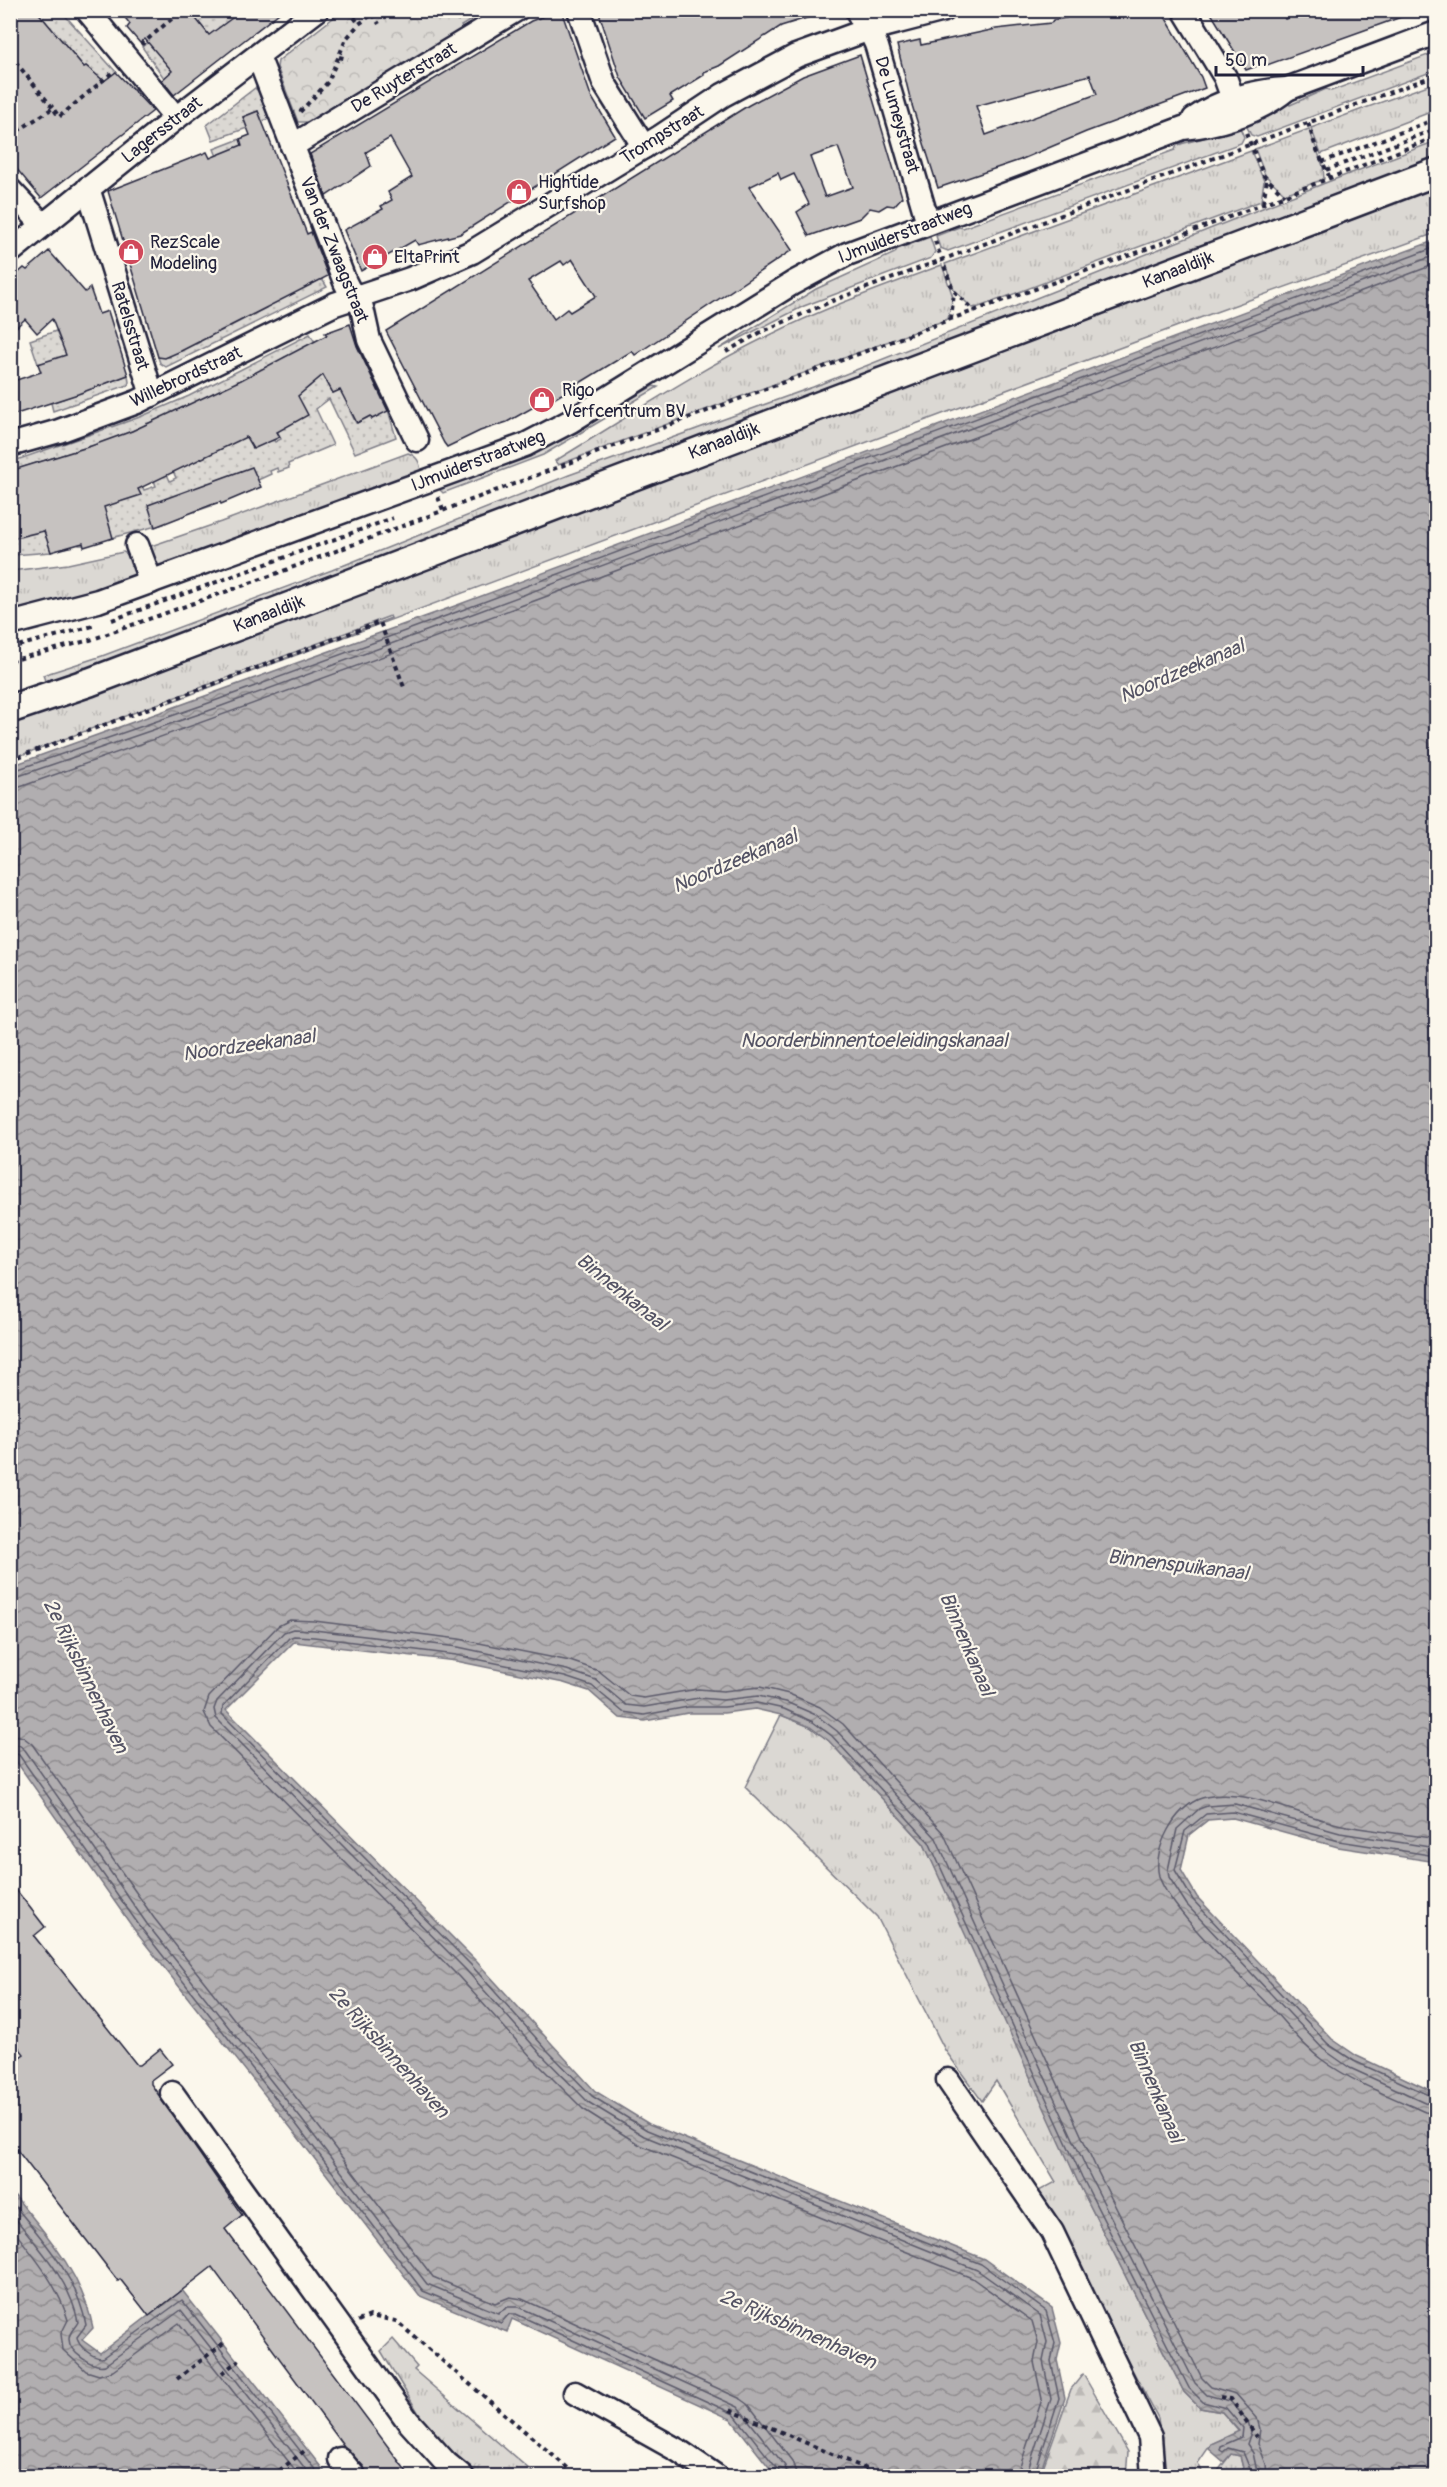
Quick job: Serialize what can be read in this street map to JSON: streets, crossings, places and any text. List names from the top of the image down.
{
  "streets": {
    "main road": ["Kanaaldijk"],
    "street": [
      "De Ruyterstraat",
      "De Lumeystraat",
      "Lagersstraat",
      "Trompstraat",
      "IJmuiderstraatweg",
      "Van der Zwaagstraat",
      "Ratelsstraat",
      "Willebrordstraat"
    ]
  },
  "crossings": [
    ["De Ruyterstraat", "Van der Zwaagstraat"],
    ["De Lumeystraat", "Trompstraat"],
    ["De Lumeystraat", "IJmuiderstraatweg"],
    ["Lagersstraat", "Van der Zwaagstraat"],
    ["Lagersstraat", "Ratelsstraat"],
    ["Trompstraat", "Van der Zwaagstraat"],
    ["Trompstraat", "Willebrordstraat"],
    ["Van der Zwaagstraat", "Willebrordstraat"],
    ["Ratelsstraat", "Willebrordstraat"]
  ],
  "water": [
    "Noordzeekanaal",
    "Noorderbinnentoeleidingskanaal",
    "Binnenkanaal",
    "Binnenspuikanaal",
    "2e Rijksbinnenhaven"
  ],
  "places": {
    "shop": [
      "Hightide Surfshop",
      "RezScale Modeling",
      "EltaPrint",
      "Rigo Verfcentrum BV"
    ]
  },
  "scale_bar": "50 m"
}
